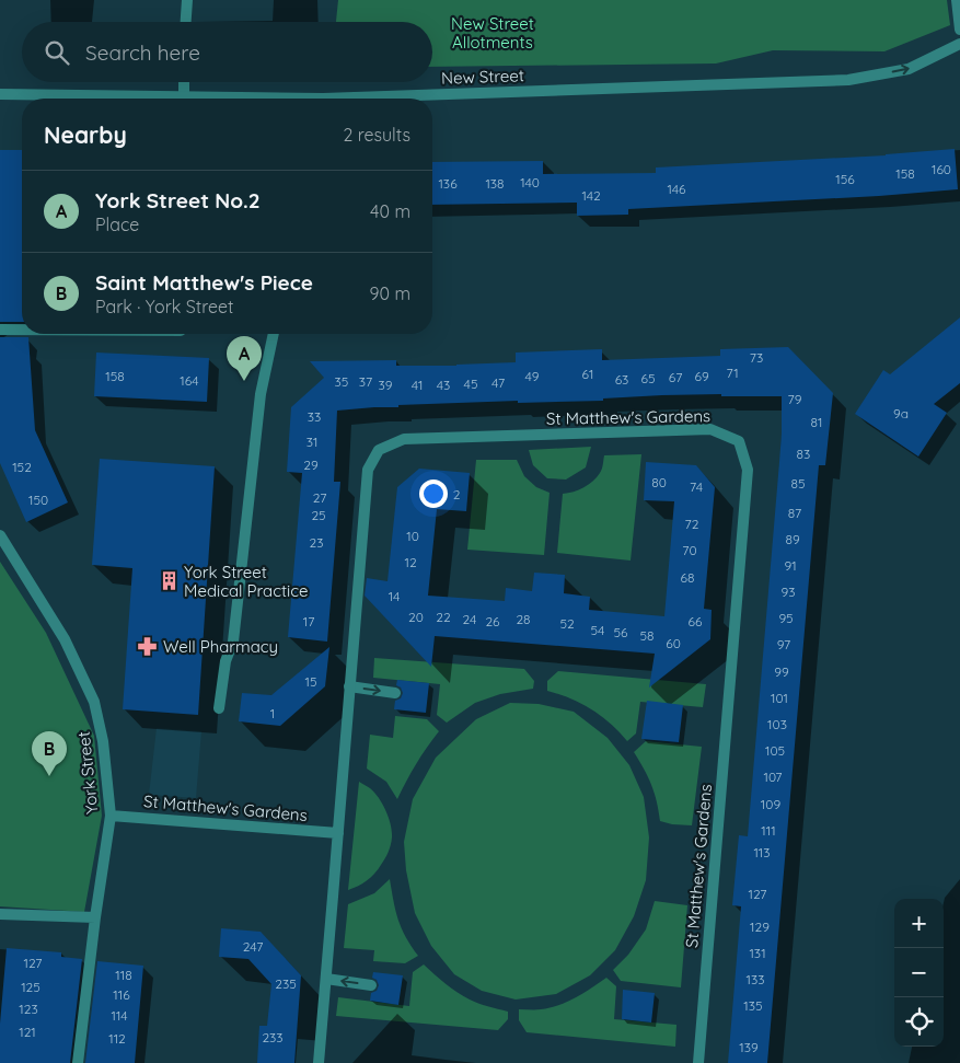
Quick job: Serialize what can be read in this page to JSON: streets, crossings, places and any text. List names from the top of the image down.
{
  "streets": {
    "street": ["New Street", "St Matthew's Gardens", "York Street"]
  },
  "crossings": [
    ["St Matthew's Gardens", "York Street"]
  ],
  "one_way": ["New Street"],
  "parks": ["New Street Allotments"],
  "places": {
    "building": ["York Street Medical Practice"],
    "pharmacy": ["Well Pharmacy"]
  },
  "house_numbers": [
    "160",
    "158",
    "156",
    "140",
    "136",
    "138",
    "146",
    "142",
    "73",
    "71",
    "61",
    "158",
    "49",
    "69",
    "67",
    "65",
    "63",
    "164",
    "35",
    "37",
    "47",
    "45",
    "39",
    "41",
    "43",
    "79",
    "9a",
    "33",
    "81",
    "31",
    "83",
    "29",
    "152",
    "80",
    "85",
    "74",
    "2",
    "27",
    "150",
    "87",
    "25",
    "72",
    "10",
    "89",
    "23",
    "70",
    "12",
    "91",
    "68",
    "93",
    "14",
    "20",
    "22",
    "95",
    "24",
    "28",
    "17",
    "26",
    "66",
    "52",
    "54",
    "56",
    "58",
    "60",
    "97",
    "99",
    "15",
    "101",
    "1",
    "103",
    "105",
    "107",
    "109",
    "111",
    "113",
    "127",
    "129",
    "247",
    "131",
    "127",
    "118",
    "133",
    "235",
    "125",
    "116",
    "135",
    "123",
    "114",
    "121",
    "233",
    "112",
    "139"
  ],
  "page": {
    "search": "Search here",
    "heading": ["Nearby", "2 results"],
    "list": [
      {
        "mark": "A",
        "name": "York Street No.2",
        "note": "Place",
        "value": "40 m"
      },
      {
        "mark": "B",
        "name": "Saint Matthew's Piece",
        "note": "Park · York Street",
        "value": "90 m"
      }
    ],
    "pins": ["A", "B"],
    "map_buttons": ["+", "−"]
  }
}
